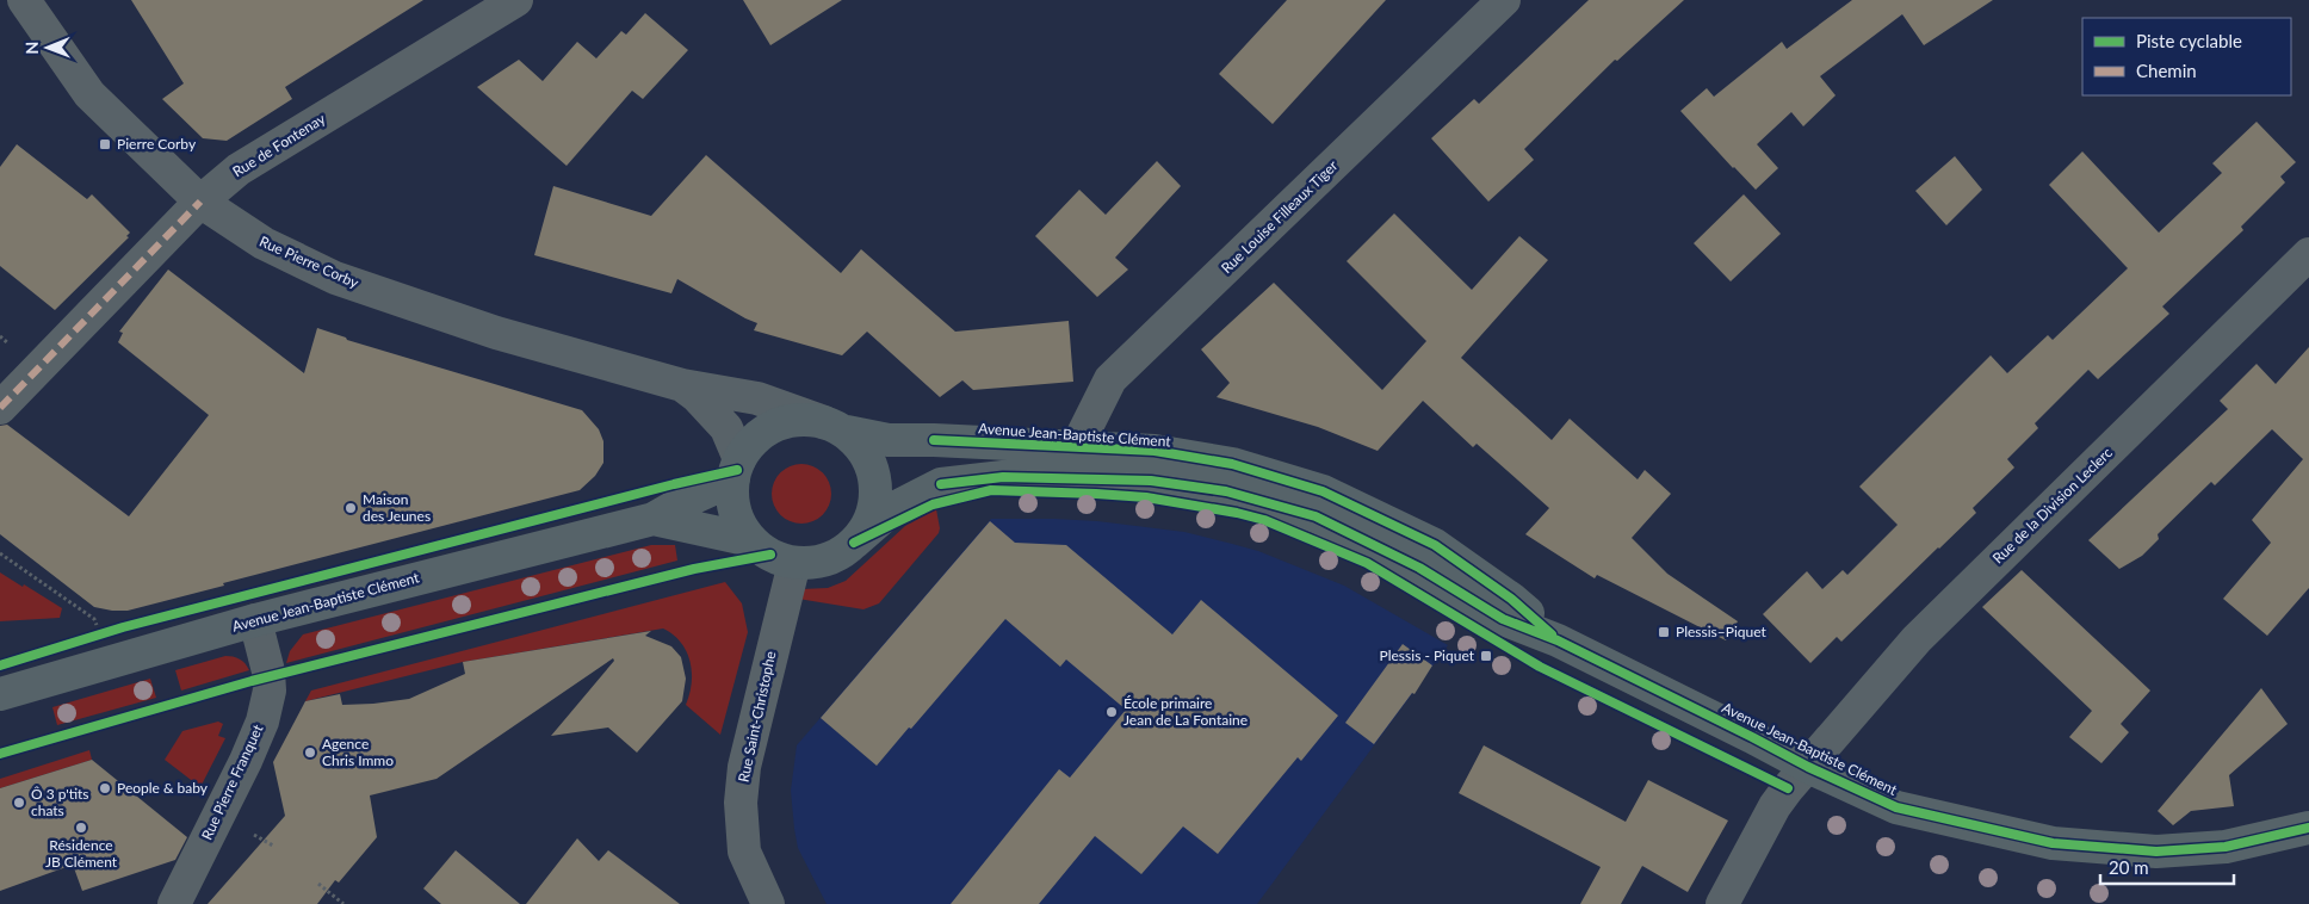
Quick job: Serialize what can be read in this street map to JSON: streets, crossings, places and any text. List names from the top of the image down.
{
  "streets": {
    "street": [
      "Rue de Fontenay",
      "Rue Louise Filleaux Tiger",
      "Rue Pierre Corby",
      "Avenue Jean-Baptiste Clément",
      "Rue de la Division Leclerc",
      "Rue Saint-Christophe",
      "Rue Pierre Franquet"
    ]
  },
  "crossings": [
    ["Rue de Fontenay", "Rue Pierre Corby"],
    ["Rue Louise Filleaux Tiger", "Avenue Jean-Baptiste Clément"],
    ["Rue Pierre Corby", "Avenue Jean-Baptiste Clément"],
    ["Rue Pierre Corby", "Rue Saint-Christophe"],
    ["Avenue Jean-Baptiste Clément", "Rue de la Division Leclerc"],
    ["Avenue Jean-Baptiste Clément", "Rue Saint-Christophe"],
    ["Avenue Jean-Baptiste Clément", "Rue Pierre Franquet"]
  ],
  "places": {
    "transit": ["Pierre Corby", "Plessis–Piquet", "Plessis - Piquet"],
    "other": [
      "Maison des Jeunes",
      "École primaire Jean de La Fontaine",
      "Agence Chris Immo",
      "People & baby",
      "Ô 3 p'tits chats",
      "Résidence JB Clément"
    ]
  },
  "legend": ["Piste cyclable", "Chemin"],
  "scale_bar": "20 m",
  "north": "left"
}
